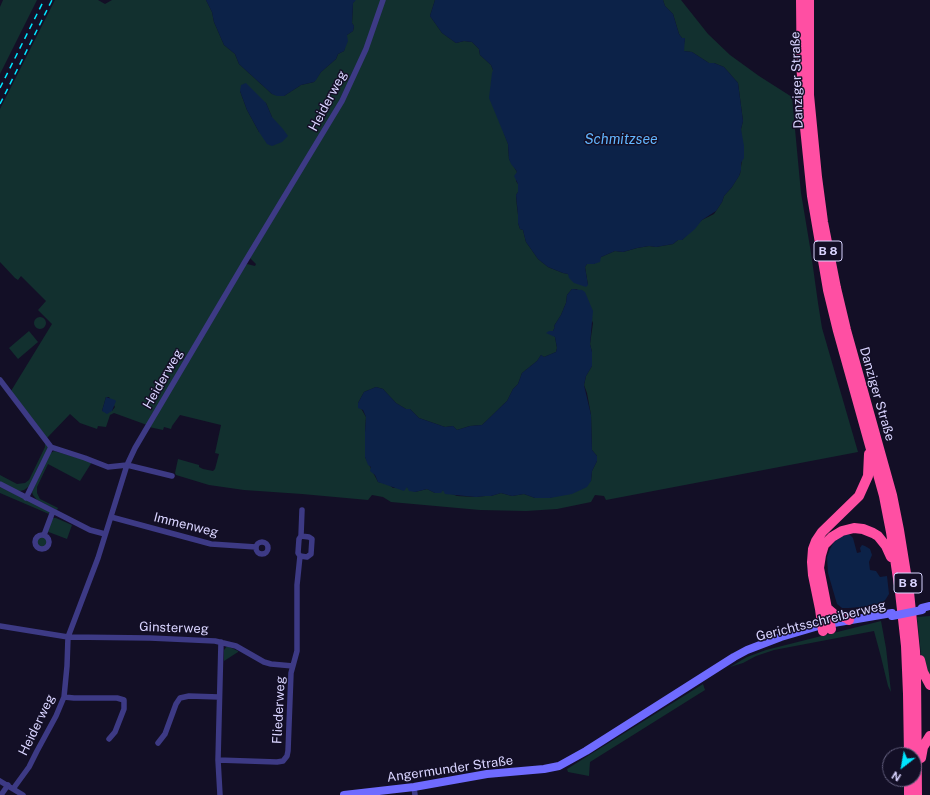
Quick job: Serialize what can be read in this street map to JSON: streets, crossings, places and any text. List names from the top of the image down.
{
  "streets": {
    "highway": ["Danziger Straße", "B 8"],
    "main road": ["Gerichtsschreiberweg", "Angermunder Straße"],
    "street": [
      "Heiderweg",
      "Immenweg",
      "Ginsterweg",
      "Fliederweg"
    ]
  },
  "crossings": [
    ["Heiderweg", "Immenweg"],
    ["Heiderweg", "Ginsterweg"],
    ["Gerichtsschreiberweg", "Angermunder Straße"],
    ["Ginsterweg", "Fliederweg"]
  ],
  "water": ["Schmitzsee"],
  "north": "bottom left"
}
